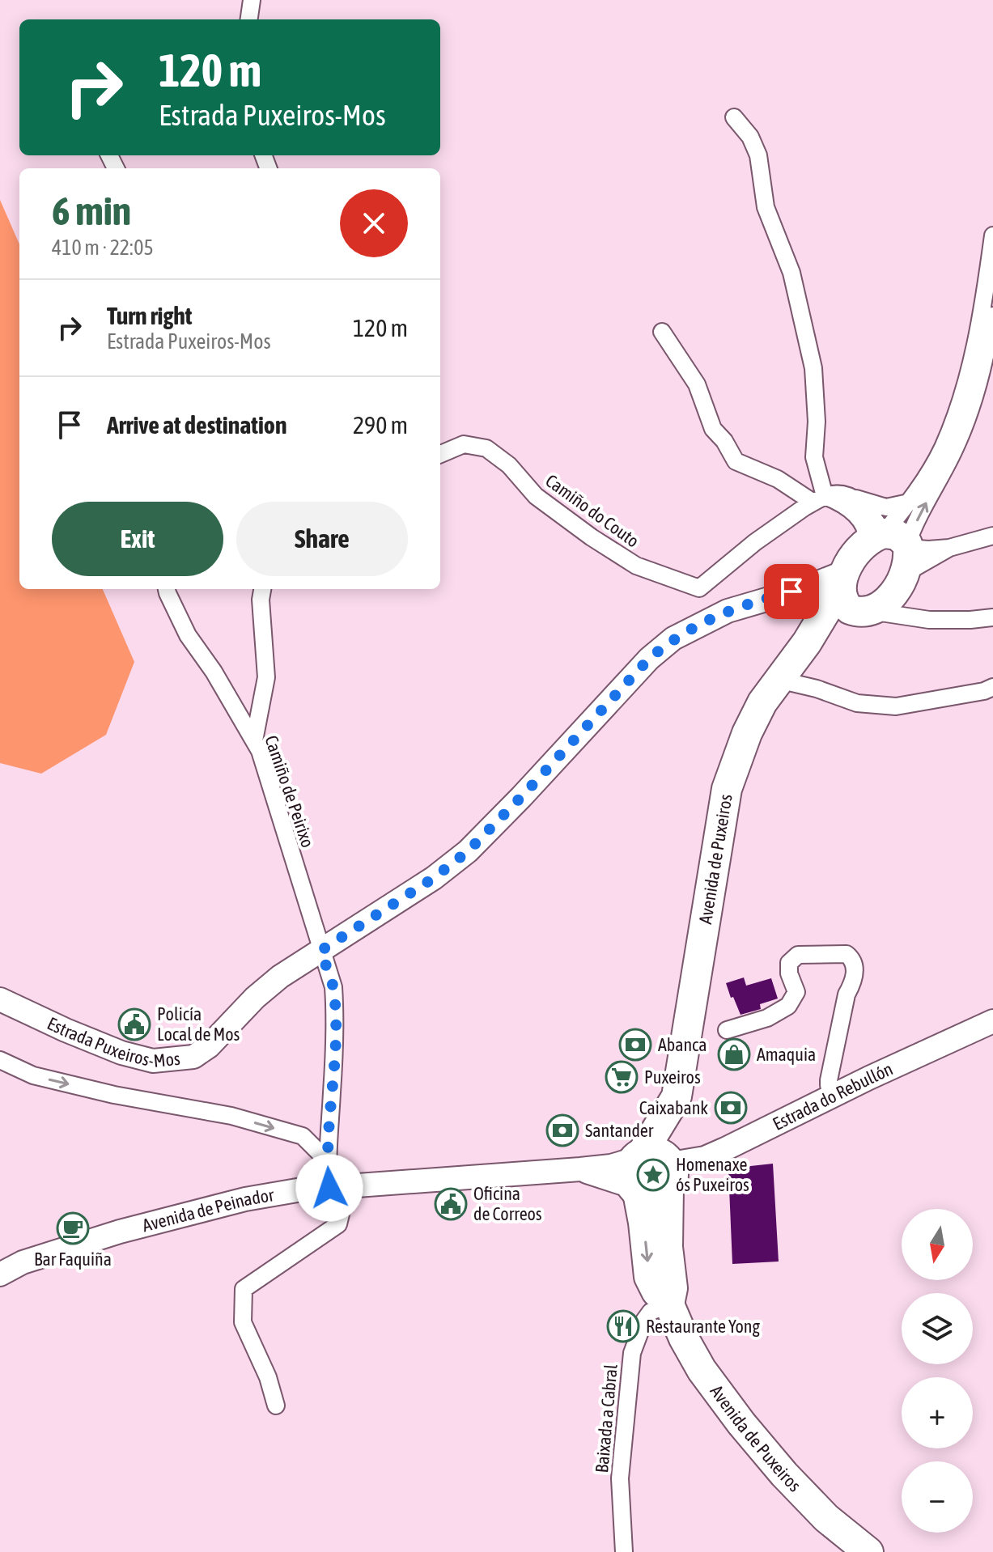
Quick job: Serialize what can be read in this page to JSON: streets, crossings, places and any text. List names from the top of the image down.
{
  "streets": {
    "highway": ["Avenida de Puxeiros"],
    "street": [
      "Camiño do Couto",
      "Camiño de Peirixo",
      "Estrada Puxeiros-Mos",
      "Estrada do Rebullón",
      "Avenida de Peinador",
      "Baixada a Cabral"
    ]
  },
  "crossings": [
    ["Camiño de Peirixo", "Estrada Puxeiros-Mos"],
    ["Camiño de Peirixo", "Avenida de Peinador"],
    ["Avenida de Puxeiros", "Estrada Puxeiros-Mos"],
    ["Avenida de Puxeiros", "Estrada do Rebullón"],
    ["Avenida de Puxeiros", "Avenida de Peinador"],
    ["Avenida de Puxeiros", "Baixada a Cabral"],
    ["Estrada do Rebullón", "Avenida de Peinador"]
  ],
  "places": {
    "public building": ["Policía Local de Mos", "Oficina de Correos"],
    "bank": ["Abanca", "Caixabank", "Santander"],
    "shop": ["Amaquia"],
    "supermarket": ["Puxeiros"],
    "place": ["Homenaxe ós Puxeiros"],
    "cafe": ["Bar Faquiña"],
    "restaurant": ["Restaurante Yong"]
  },
  "north": "bottom",
  "page": {
    "turn": ["120 m", "Estrada Puxeiros-Mos"],
    "heading": ["6 min", "410 m · 22:05"],
    "list": [
      {
        "name": "Turn right",
        "note": "Estrada Puxeiros-Mos",
        "value": "120 m"
      },
      {
        "name": "Arrive at destination",
        "value": "290 m"
      }
    ],
    "buttons": ["Exit", "Share"],
    "map_buttons": ["+", "−"]
  }
}
